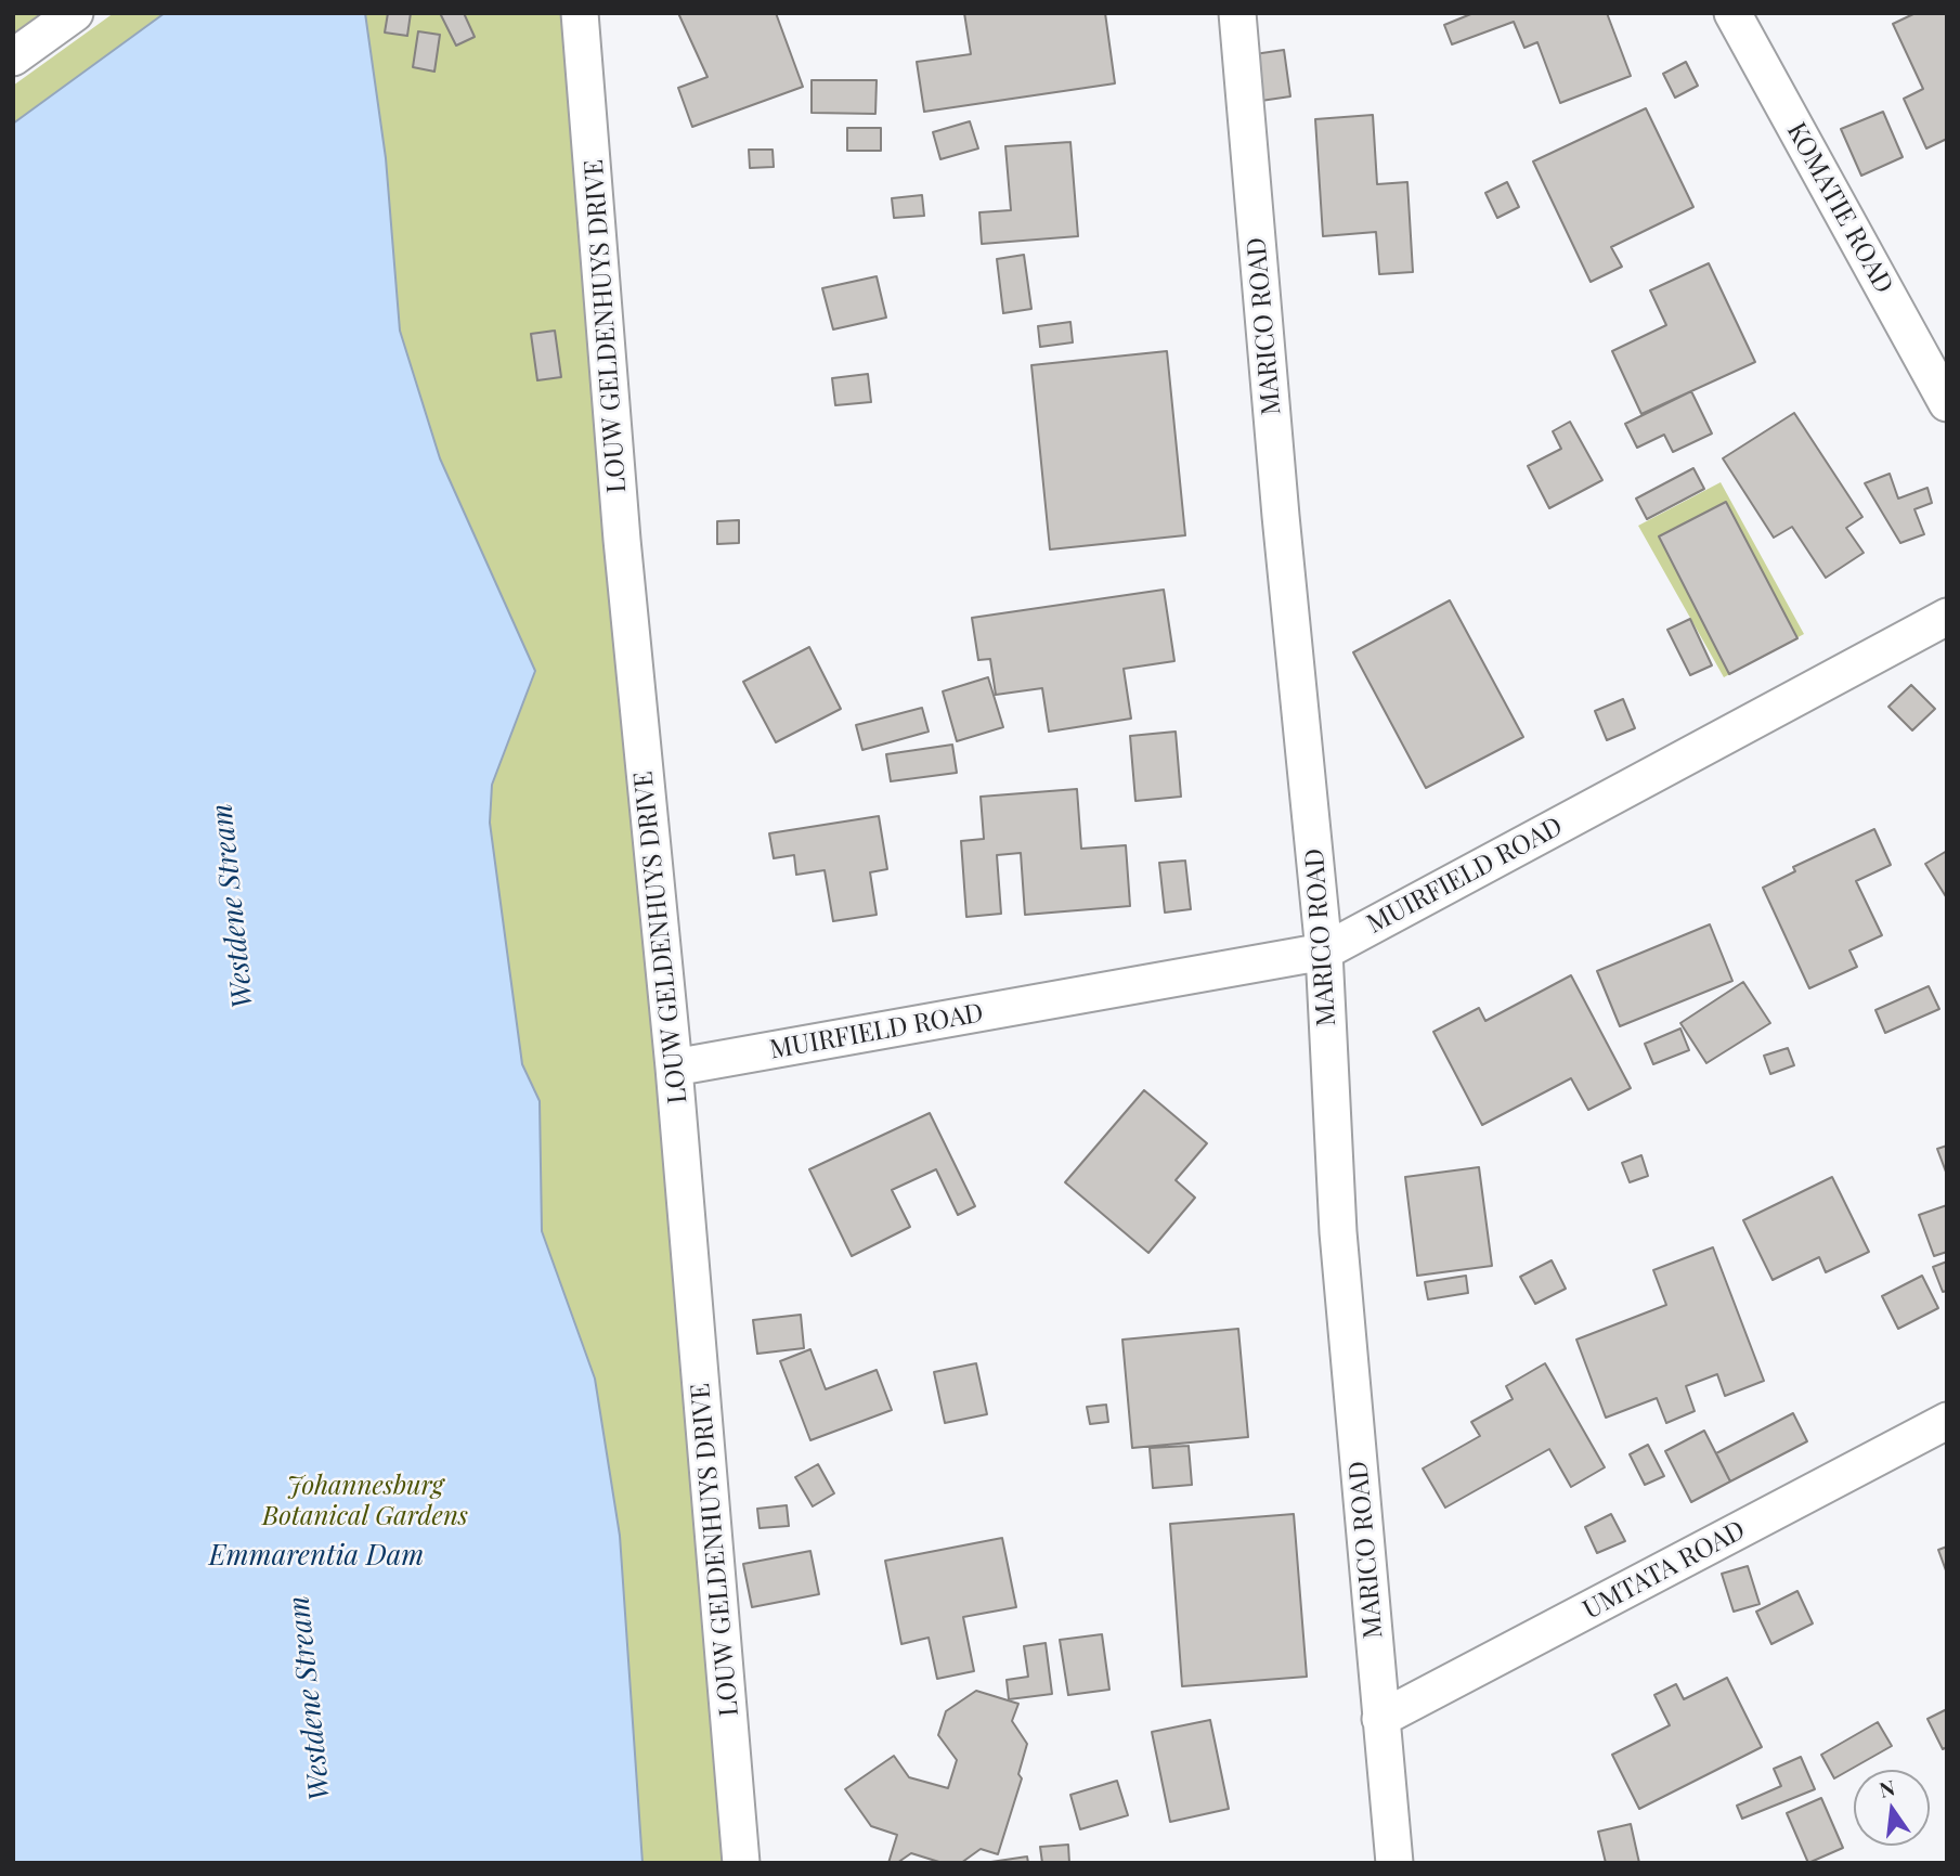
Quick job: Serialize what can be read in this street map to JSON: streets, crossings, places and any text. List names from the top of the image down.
{
  "streets": {
    "street": [
      "KOMATIE ROAD",
      "LOUW GELDENHUYS DRIVE",
      "MARICO ROAD",
      "MUIRFIELD ROAD",
      "UMTATA ROAD"
    ]
  },
  "crossings": [
    ["LOUW GELDENHUYS DRIVE", "MUIRFIELD ROAD"],
    ["MARICO ROAD", "MUIRFIELD ROAD"],
    ["MARICO ROAD", "UMTATA ROAD"]
  ],
  "water": ["Westdene Stream", "Emmarentia Dam"],
  "parks": ["Johannesburg Botanical Gardens"],
  "north": "top"
}
